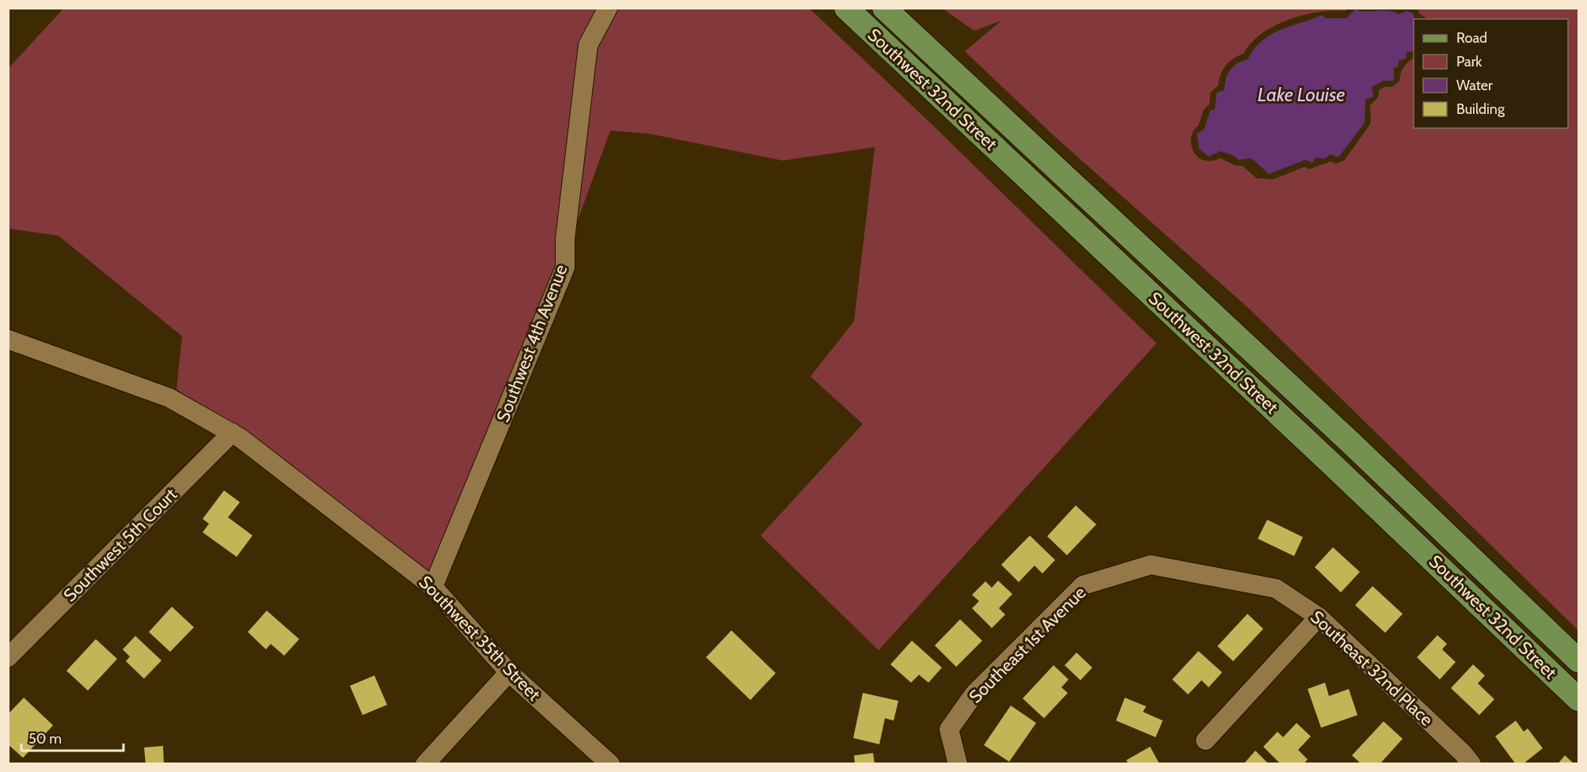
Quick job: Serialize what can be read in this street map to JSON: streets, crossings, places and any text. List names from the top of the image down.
{
  "streets": {
    "main road": ["Southwest 32nd Street"],
    "street": [
      "Southwest 4th Avenue",
      "Southwest 5th Court",
      "Southwest 35th Street",
      "Southeast 1st Avenue",
      "Southeast 32nd Place"
    ]
  },
  "crossings": [
    ["Southwest 4th Avenue", "Southwest 35th Street"],
    ["Southwest 5th Court", "Southwest 35th Street"],
    ["Southeast 1st Avenue", "Southeast 32nd Place"]
  ],
  "water": ["Lake Louise"],
  "legend": [
    "Road",
    "Park",
    "Water",
    "Building"
  ],
  "scale_bar": "50 m"
}
